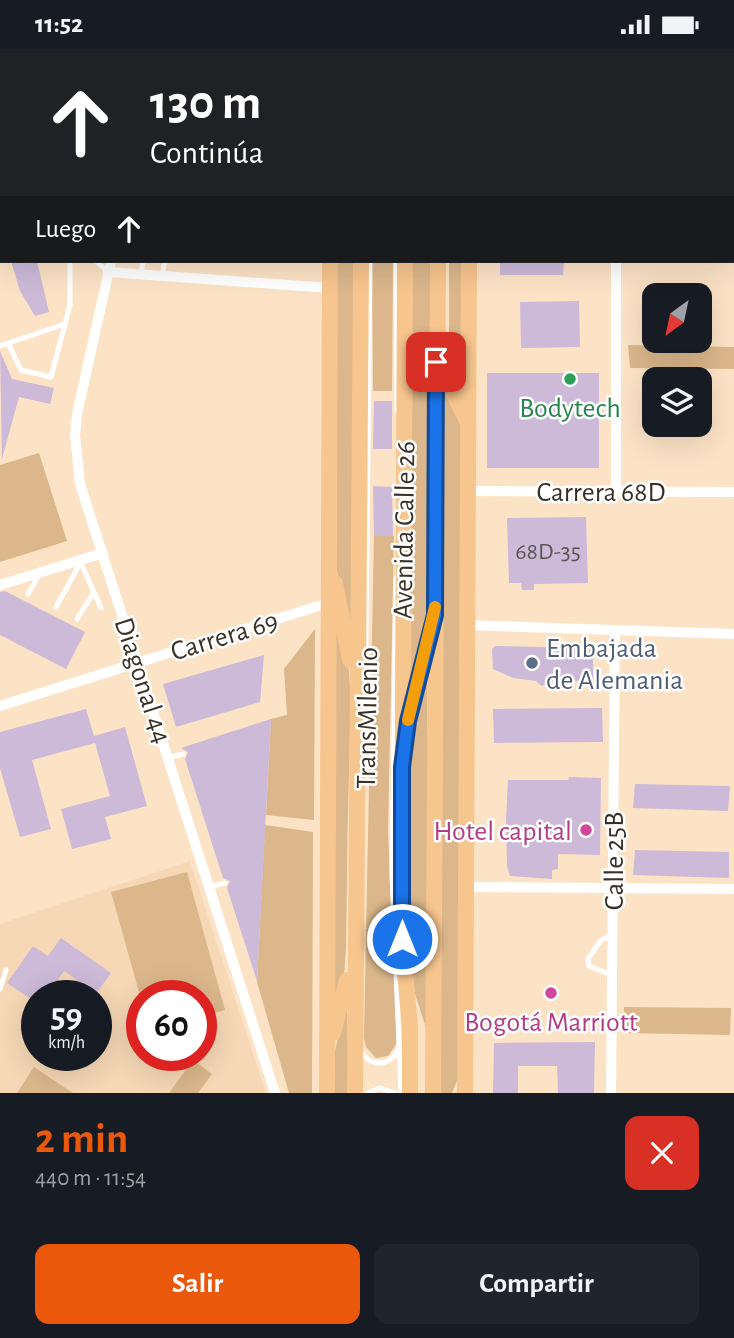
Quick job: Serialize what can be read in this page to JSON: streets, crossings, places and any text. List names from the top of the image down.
{
  "streets": {
    "main road": ["Avenida Calle 26"],
    "street": [
      "Carrera 68D",
      "Carrera 69",
      "Diagonal 44",
      "Calle 25B"
    ],
    "lane": ["TransMilenio"]
  },
  "crossings": [
    ["Carrera 69", "Diagonal 44"]
  ],
  "places": [
    "Bodytech",
    "Embajada de Alemania",
    "Hotel capital",
    "Bogotá Marriott"
  ],
  "house_numbers": ["68D-35"],
  "north": "bottom left",
  "page": {
    "status": "11:52",
    "turn": ["130 m", "Continúa"],
    "then": "Luego",
    "speed": "59 km/h",
    "limit": "60",
    "heading": ["2 min", "440 m · 11:54"],
    "buttons": ["Salir", "Compartir"]
  }
}
